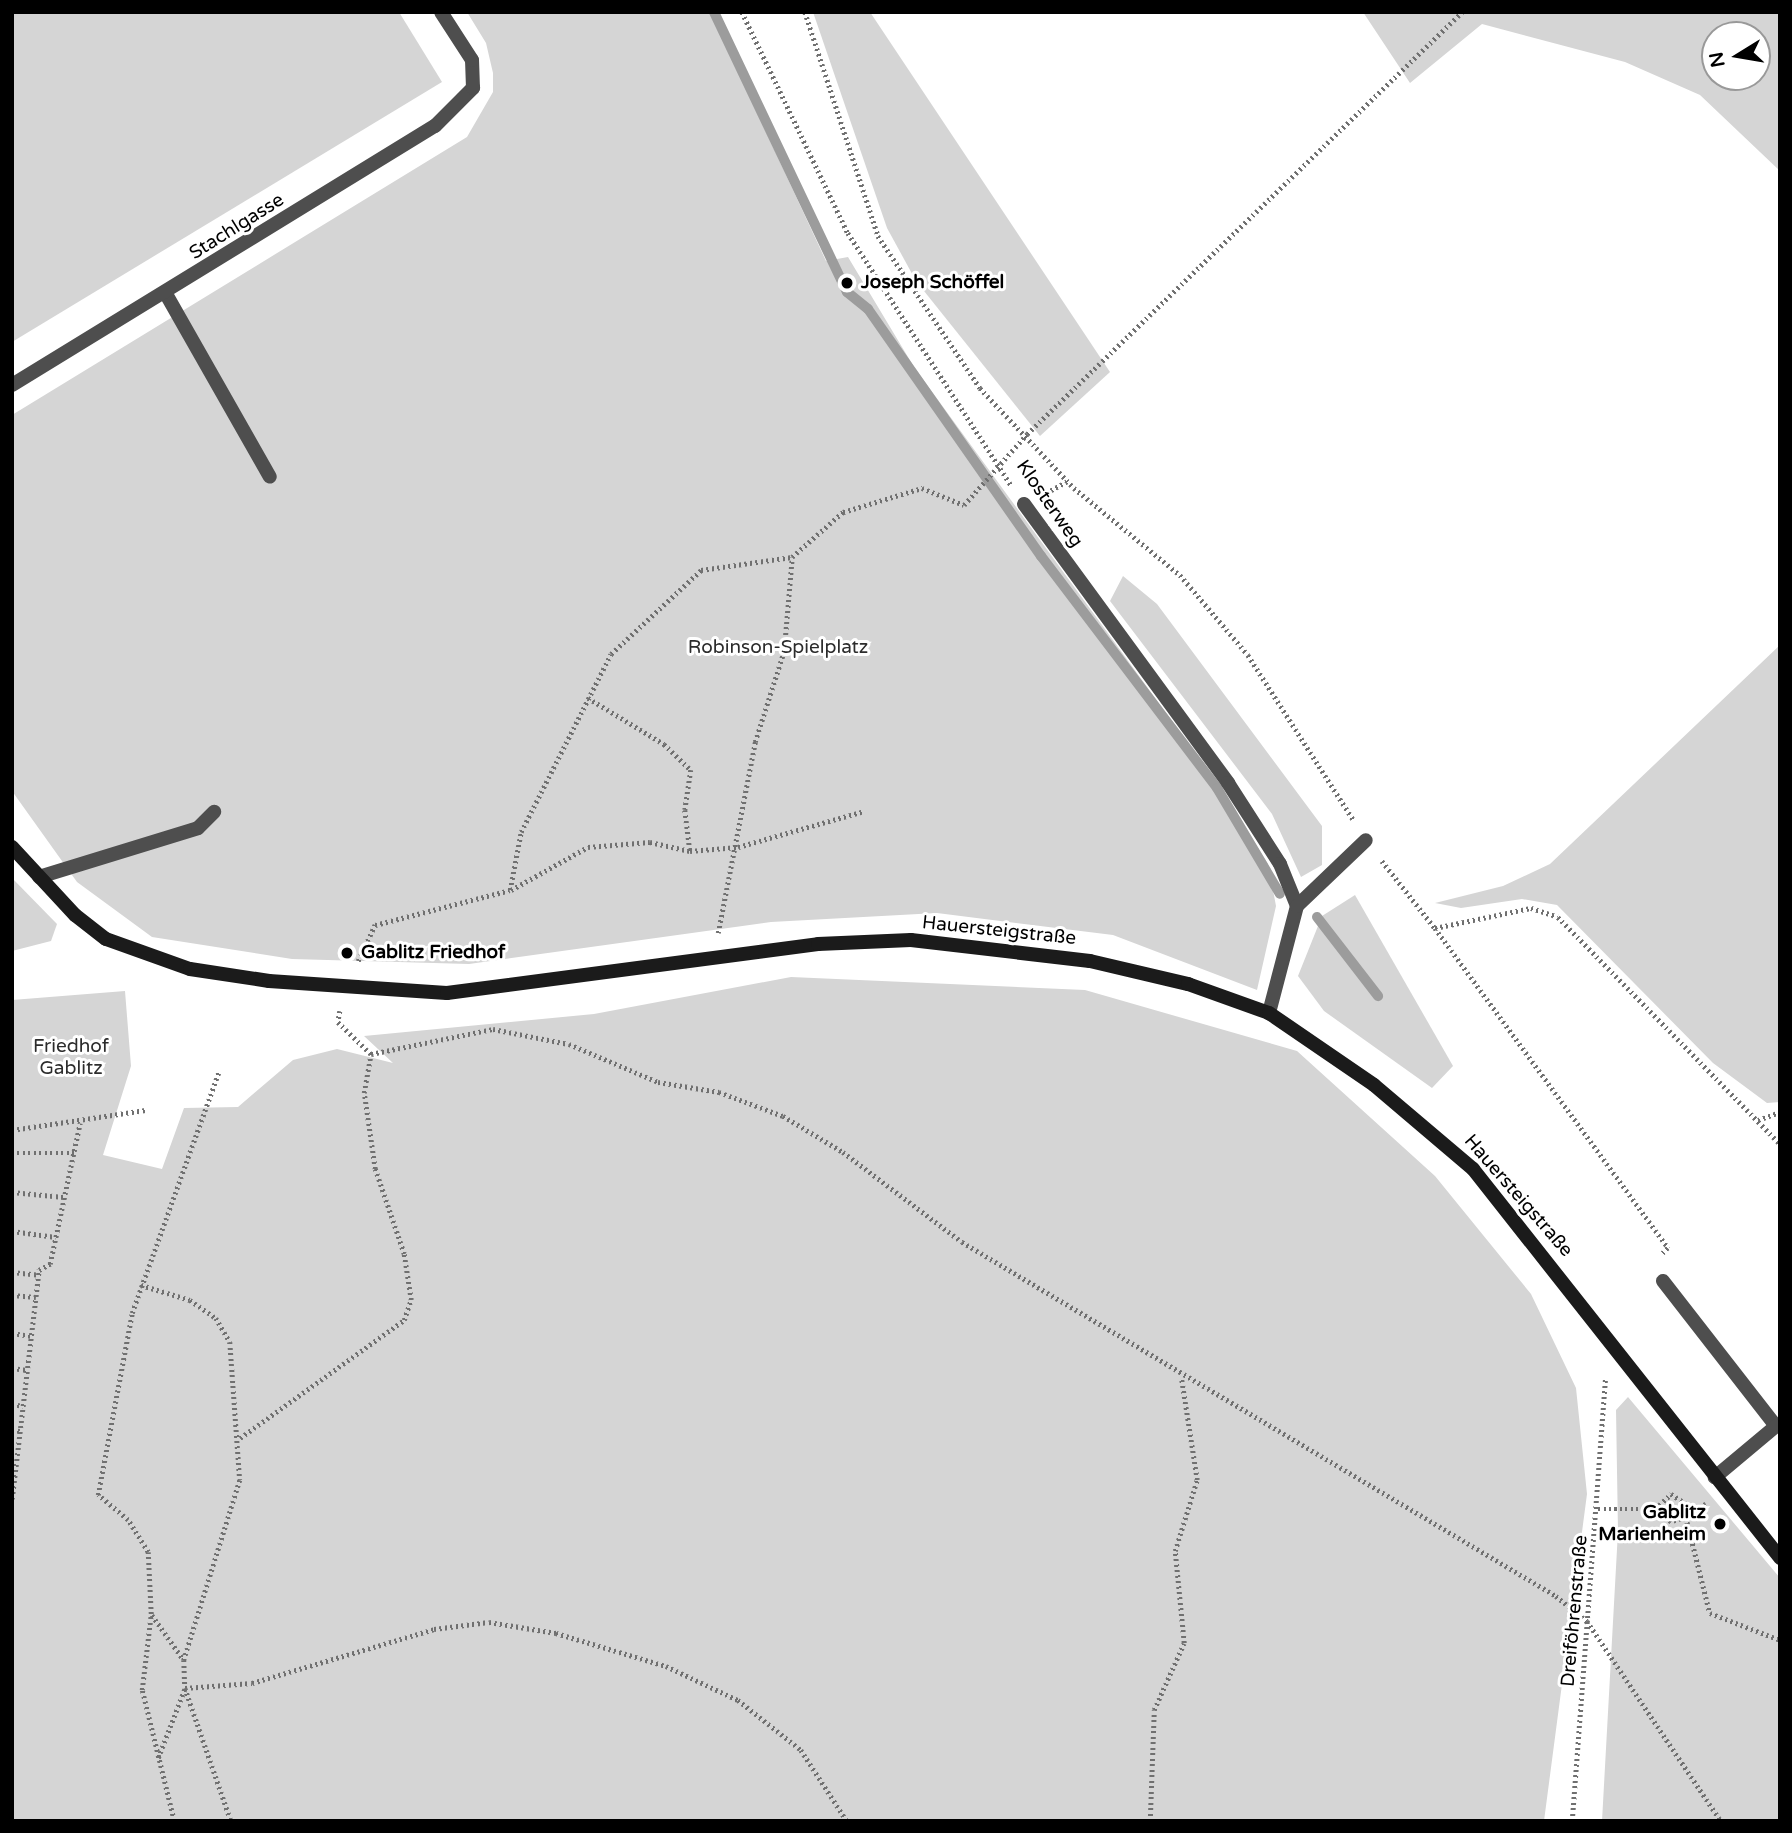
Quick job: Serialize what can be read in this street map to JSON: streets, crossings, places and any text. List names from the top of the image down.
{
  "streets": {
    "street": ["Stachlgasse", "Klosterweg", "Hauersteigstraße"],
    "path": ["Dreiföhrenstraße"]
  },
  "parks": ["Robinson-Spielplatz", "Friedhof Gablitz"],
  "places": ["Joseph Schöffel", "Gablitz Friedhof", "Gablitz Marienheim"],
  "north": "left"
}
